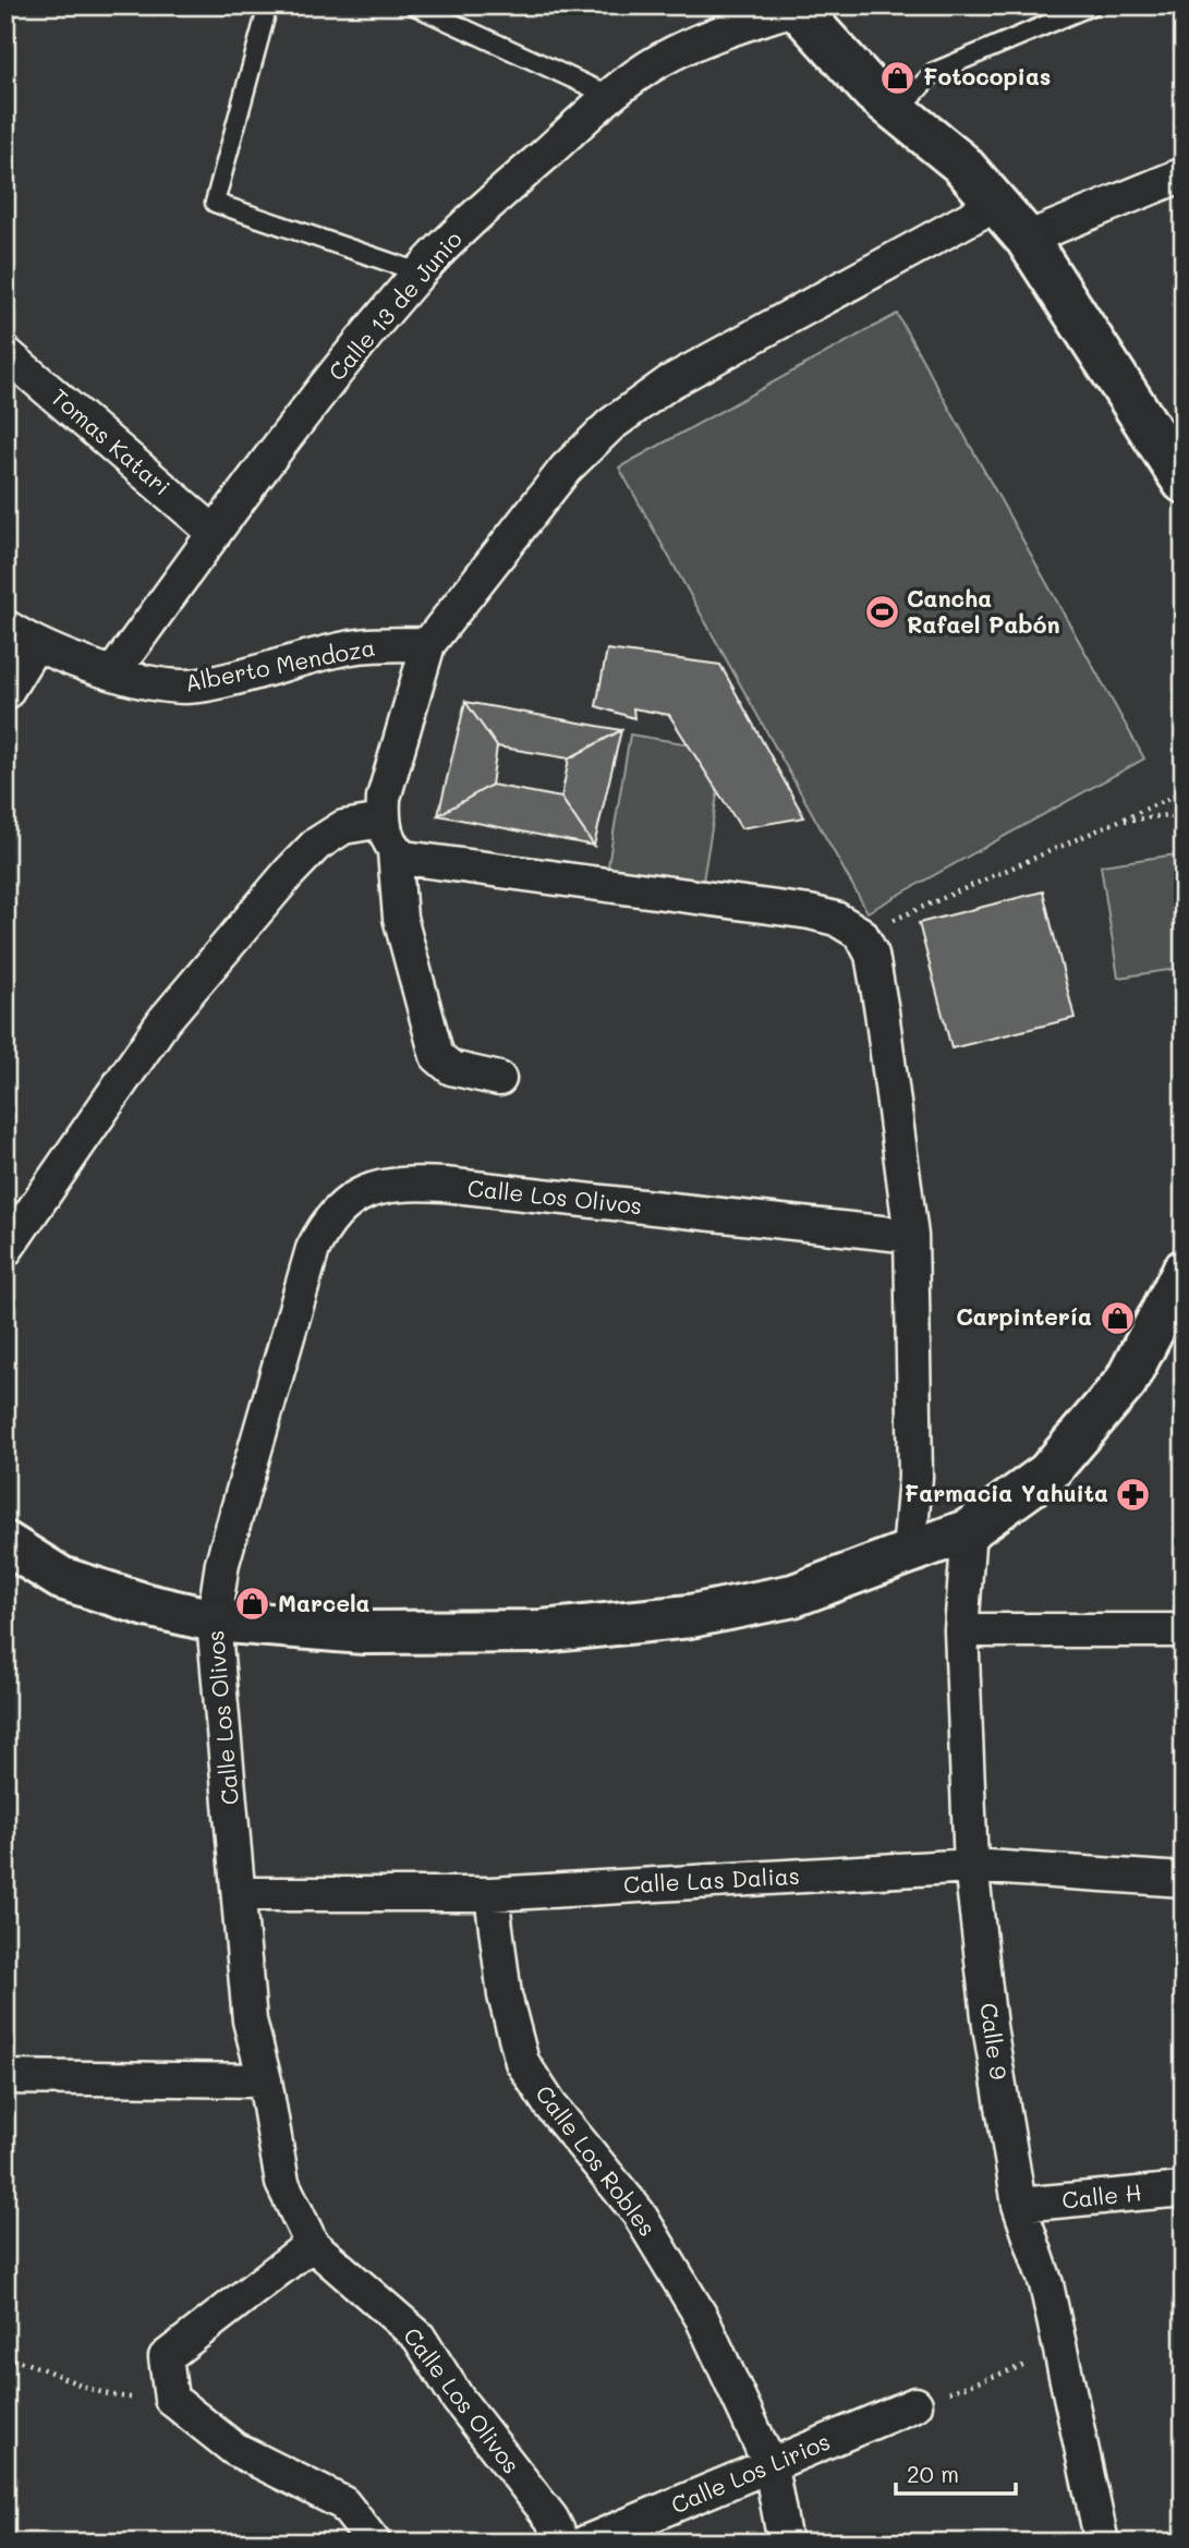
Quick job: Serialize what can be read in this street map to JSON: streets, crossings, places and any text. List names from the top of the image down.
{
  "streets": {
    "street": [
      "Calle 13 de Junio",
      "Tomas Katari",
      "Alberto Mendoza",
      "Calle Los Olivos",
      "Calle Las Dalias",
      "Calle 9",
      "Calle Los Robles",
      "Calle H",
      "Calle Los Lirios"
    ]
  },
  "crossings": [
    ["Calle 13 de Junio", "Tomas Katari"],
    ["Calle 13 de Junio", "Alberto Mendoza"],
    ["Calle Los Olivos", "Calle Las Dalias"],
    ["Calle Las Dalias", "Calle 9"],
    ["Calle Las Dalias", "Calle Los Robles"],
    ["Calle 9", "Calle H"],
    ["Calle Los Robles", "Calle Los Lirios"]
  ],
  "places": {
    "shop": ["Fotocopias", "Carpintería", "Marcela"],
    "sports": ["Cancha Rafael Pabón"],
    "pharmacy": ["Farmacia Yahuita"]
  },
  "scale_bar": "20 m"
}
